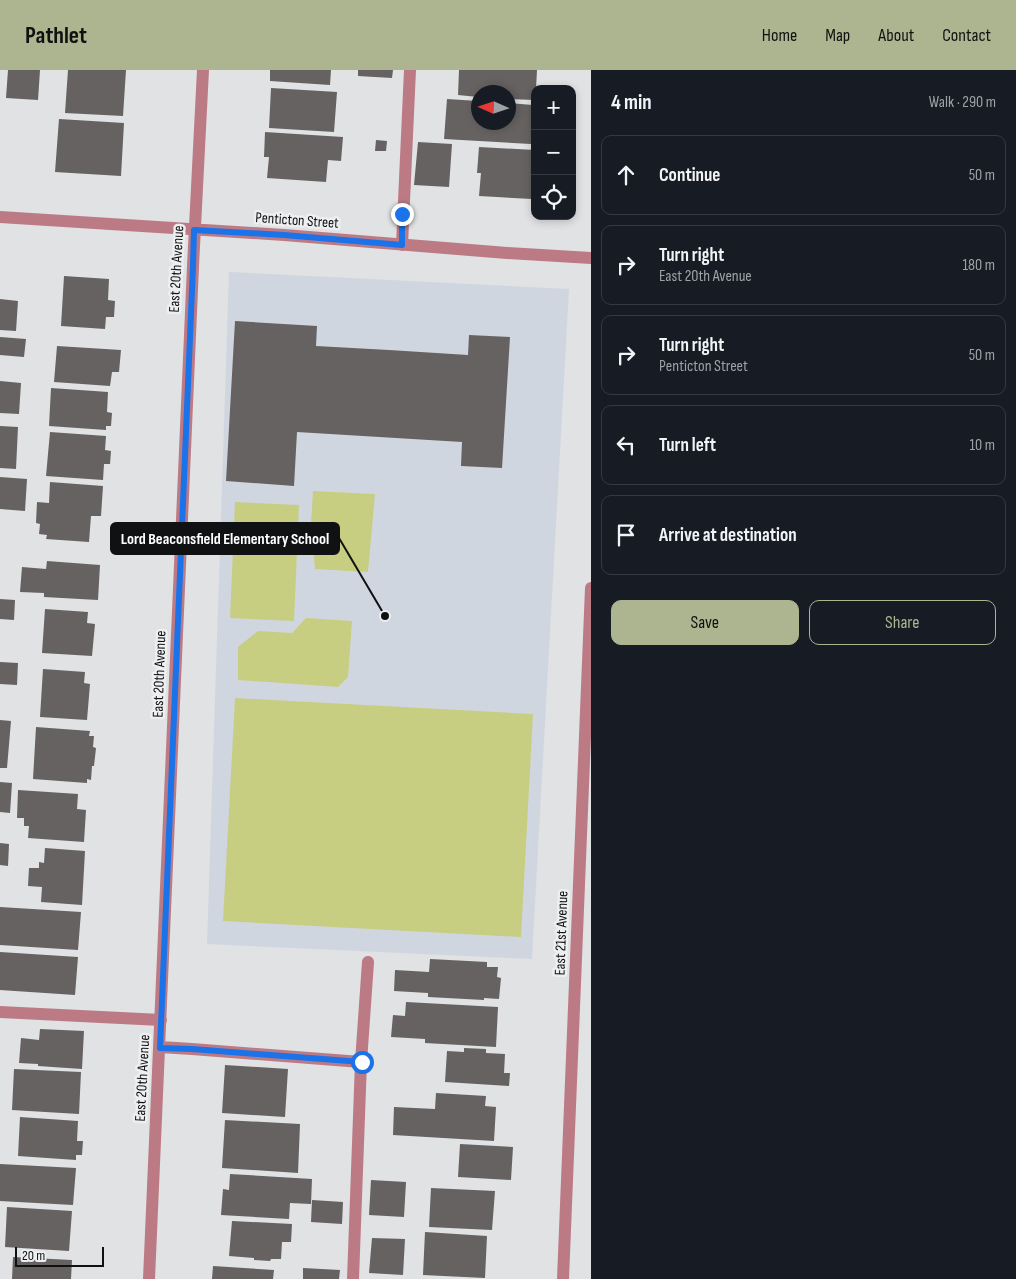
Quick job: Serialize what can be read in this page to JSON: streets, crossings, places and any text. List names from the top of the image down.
{
  "streets": {
    "street": ["Penticton Street", "East 20th Avenue", "East 21st Avenue"]
  },
  "crossings": [
    ["Penticton Street", "East 20th Avenue"]
  ],
  "places": ["Lord Beaconsfield Elementary School"],
  "scale_bar": "20 m",
  "north": "left",
  "page": {
    "header": "Pathlet",
    "nav": [
      "Home",
      "Map",
      "About",
      "Contact"
    ],
    "heading": ["4 min", "Walk · 290 m"],
    "map_buttons": ["+", "−"],
    "list": [
      ["Continue", "50 m"],
      ["Turn right", "East 20th Avenue", "180 m"],
      ["Turn right", "Penticton Street", "50 m"],
      ["Turn left", "10 m"],
      "Arrive at destination"
    ],
    "buttons": ["Save", "Share"],
    "scale": "20 m"
  }
}
